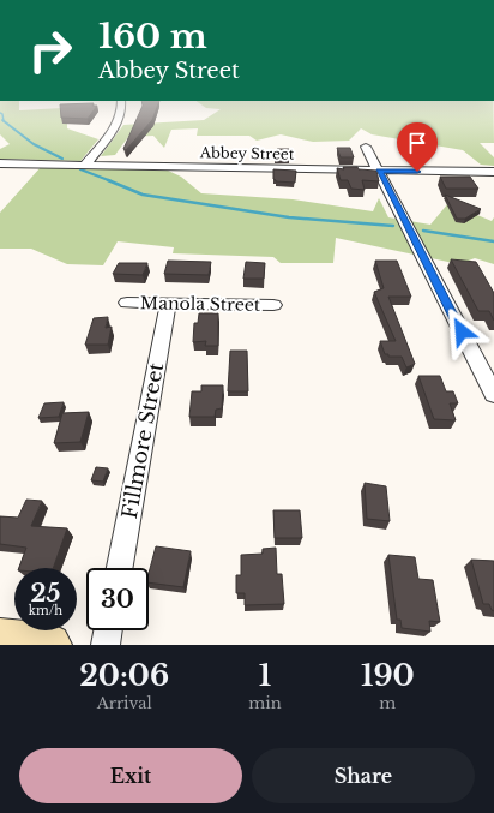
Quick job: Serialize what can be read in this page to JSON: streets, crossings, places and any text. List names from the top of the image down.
{
  "streets": {
    "street": ["Abbey Street", "Manola Street", "Fillmore Street"]
  },
  "crossings": [
    ["Manola Street", "Fillmore Street"]
  ],
  "page": {
    "turn": ["160 m", "Abbey Street"],
    "speed": "25 km/h",
    "limit": "30",
    "eta": [
      "20:06",
      "Arrival",
      "1",
      "min",
      "190",
      "m"
    ],
    "buttons": ["Exit", "Share"]
  }
}
